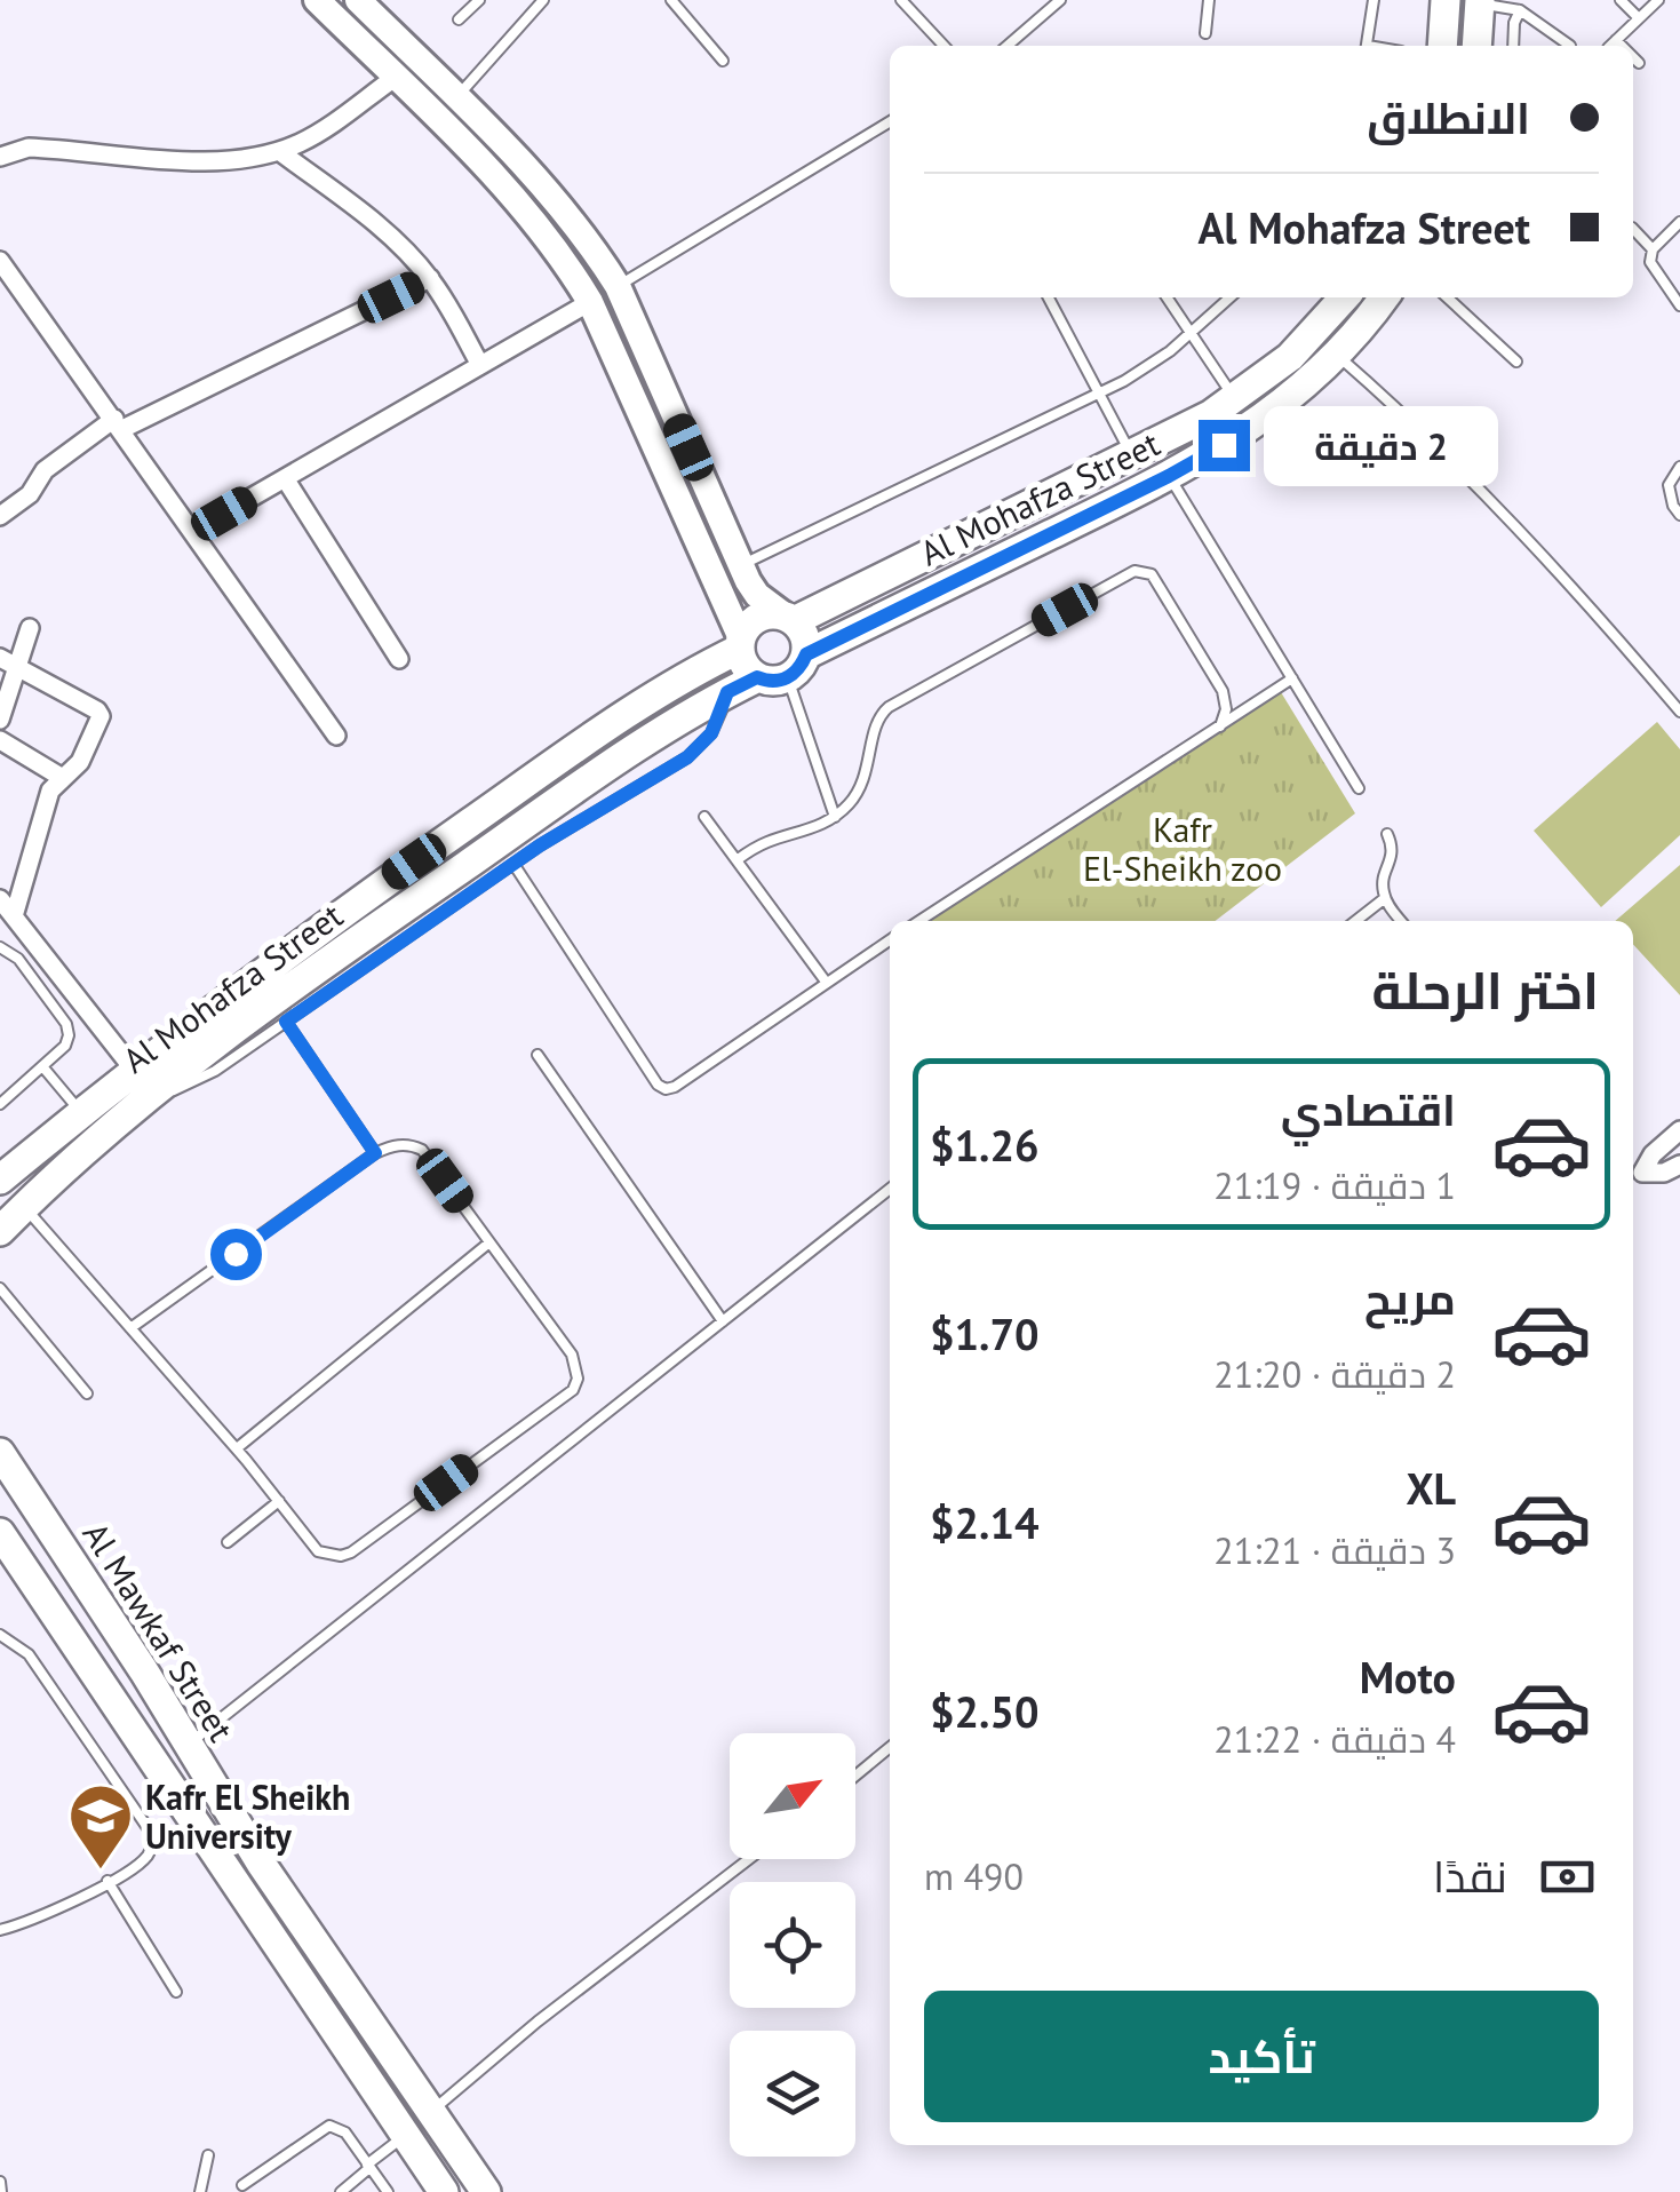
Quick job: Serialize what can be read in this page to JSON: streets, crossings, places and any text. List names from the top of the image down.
{
  "streets": {
    "main road": ["Al Mohafza Street", "Al Mawkaf Street"]
  },
  "parks": ["Kafr El-Sheikh zoo"],
  "places": {
    "school or university": ["Kafr El Sheikh University"]
  },
  "north": "top right",
  "page": {
    "banner": ["الانطلاق", "Al Mohafza Street"],
    "bubble": "2 دقيقة",
    "heading": "اختر الرحلة",
    "list": [
      {
        "name": "اقتصادي",
        "note": "1 دقيقة · 21:19",
        "value": "$1.26"
      },
      {
        "name": "مريح",
        "note": "2 دقيقة · 21:20",
        "value": "$1.70"
      },
      {
        "name": "XL",
        "note": "3 دقيقة · 21:21",
        "value": "$2.14"
      },
      {
        "name": "Moto",
        "note": "4 دقيقة · 21:22",
        "value": "$2.50"
      }
    ],
    "pay": ["نقدًا", "490 m"],
    "buttons": "تأكيد"
  }
}
